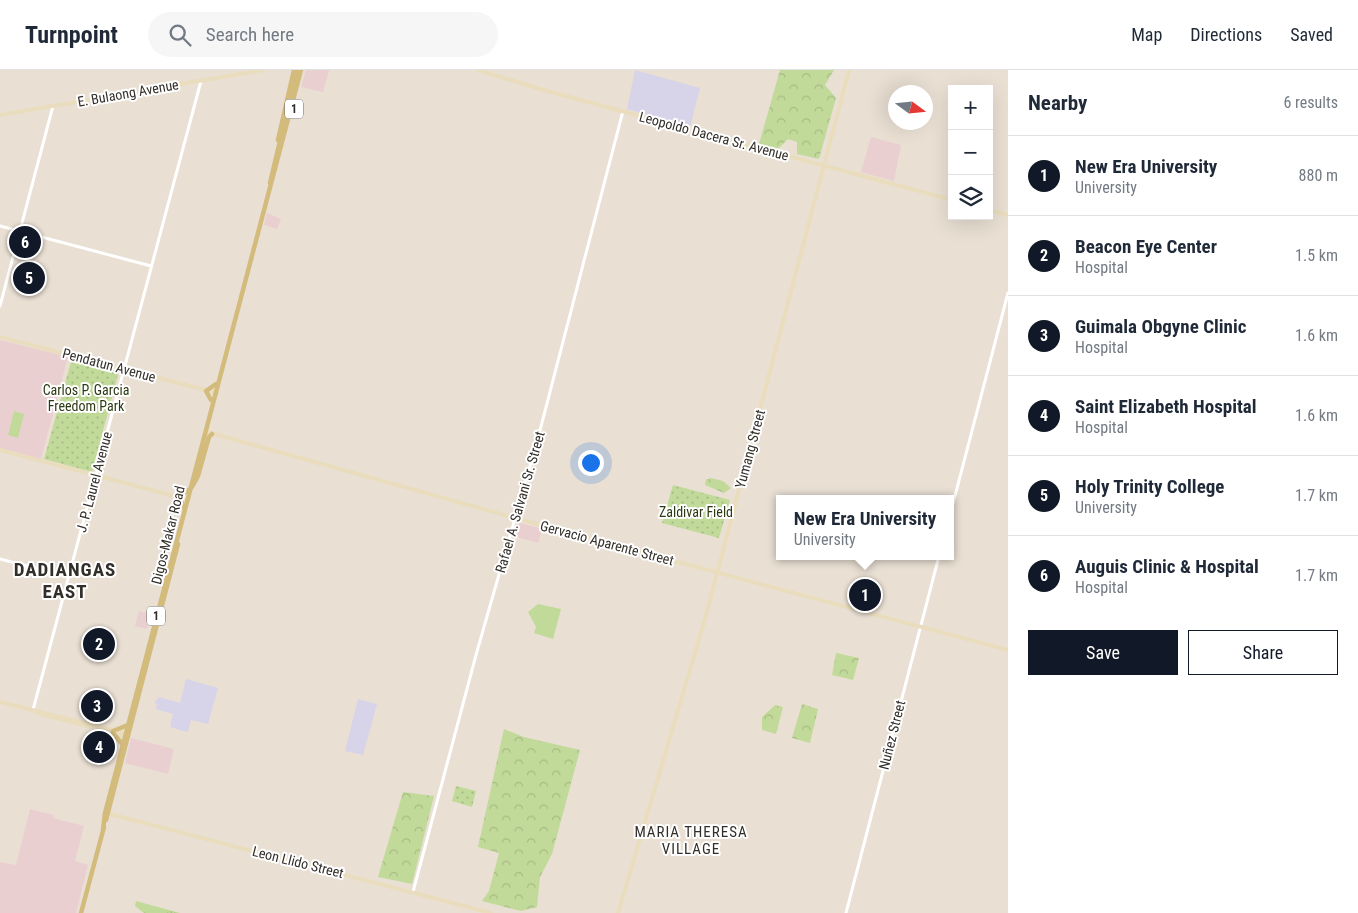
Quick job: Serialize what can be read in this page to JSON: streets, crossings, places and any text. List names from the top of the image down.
{
  "streets": {
    "main road": [
      "E. Bulaong Avenue",
      "1",
      "Leopoldo Dacera Sr. Avenue",
      "Pendatun Avenue",
      "Yumang Street",
      "Digos-Makar Road",
      "Gervacio Aparente Street",
      "Leon Llido Street"
    ],
    "street": ["J. P. Laurel Avenue", "Rafael A. Salvani Sr. Street", "Nuñez Street"]
  },
  "crossings": [
    ["E. Bulaong Avenue", "J. P. Laurel Avenue"],
    ["Leopoldo Dacera Sr. Avenue", "Yumang Street"],
    ["Leopoldo Dacera Sr. Avenue", "Rafael A. Salvani Sr. Street"],
    ["Pendatun Avenue", "J. P. Laurel Avenue"],
    ["Pendatun Avenue", "Digos-Makar Road"],
    ["Yumang Street", "Gervacio Aparente Street"],
    ["Rafael A. Salvani Sr. Street", "Gervacio Aparente Street"],
    ["Rafael A. Salvani Sr. Street", "Leon Llido Street"],
    ["Digos-Makar Road", "Gervacio Aparente Street"],
    ["Digos-Makar Road", "Leon Llido Street"],
    ["Gervacio Aparente Street", "Nuñez Street"]
  ],
  "districts": ["DADIANGAS EAST", "MARIA THERESA VILLAGE"],
  "parks": ["Carlos P. Garcia Freedom Park", "Zaldivar Field"],
  "north": "right",
  "page": {
    "header": "Turnpoint",
    "search": "Search here",
    "nav": ["Map", "Directions", "Saved"],
    "heading": ["Nearby", "6 results"],
    "map_buttons": ["+", "−"],
    "list": [
      {
        "mark": "1",
        "name": "New Era University",
        "note": "University",
        "value": "880 m"
      },
      {
        "mark": "2",
        "name": "Beacon Eye Center",
        "note": "Hospital",
        "value": "1.5 km"
      },
      {
        "mark": "3",
        "name": "Guimala Obgyne Clinic",
        "note": "Hospital",
        "value": "1.6 km"
      },
      {
        "mark": "4",
        "name": "Saint Elizabeth Hospital",
        "note": "Hospital",
        "value": "1.6 km"
      },
      {
        "mark": "5",
        "name": "Holy Trinity College",
        "note": "University",
        "value": "1.7 km"
      },
      {
        "mark": "6",
        "name": "Auguis Clinic & Hospital",
        "note": "Hospital",
        "value": "1.7 km"
      }
    ],
    "pins": [
      "6",
      "5",
      "1",
      "2",
      "3",
      "4"
    ],
    "popup": ["New Era University", "University"],
    "buttons": ["Save", "Share"]
  }
}
